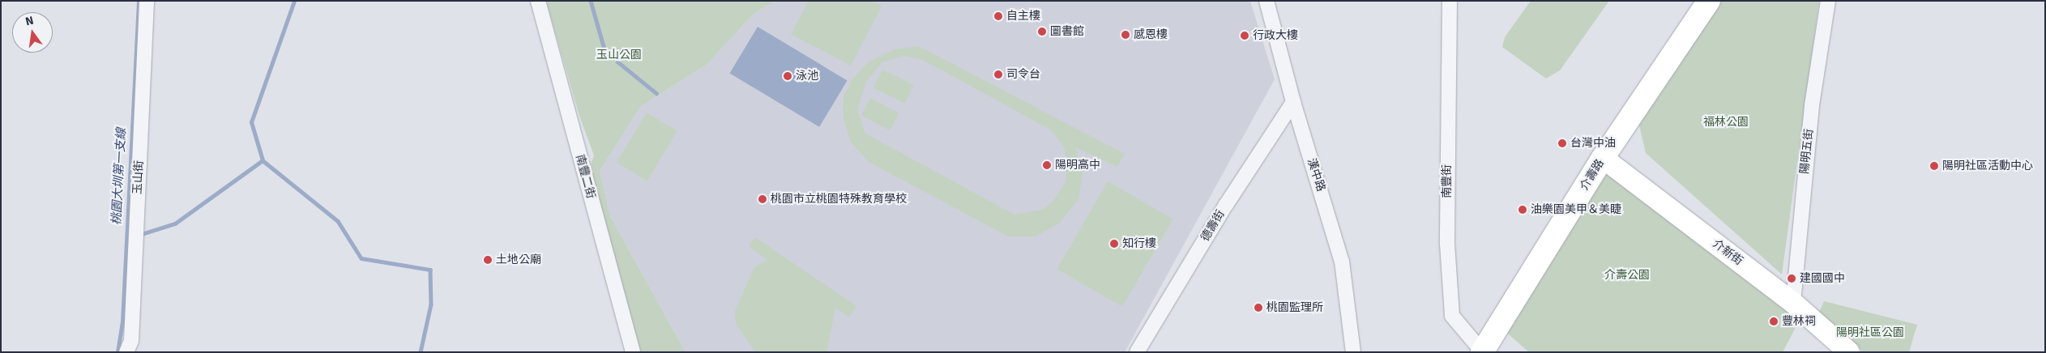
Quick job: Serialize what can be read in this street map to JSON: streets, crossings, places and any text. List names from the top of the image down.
{
  "streets": {
    "main road": ["介壽路"],
    "street": [
      "陽明五街",
      "漢中路",
      "南豐二街",
      "玉山街",
      "南豐街",
      "德壽街",
      "介新街"
    ]
  },
  "crossings": [
    ["陽明五街", "介新街"],
    ["漢中路", "德壽街"],
    ["介壽路", "南豐街"],
    ["介壽路", "介新街"]
  ],
  "water": ["桃園大圳第一支線"],
  "parks": [
    "玉山公園",
    "福林公園",
    "介壽公園",
    "陽明社區公園"
  ],
  "places": [
    "自主樓",
    "圖書館",
    "感恩樓",
    "行政大樓",
    "司令台",
    "泳池",
    "台灣中油",
    "陽明高中",
    "陽明社區活動中心",
    "桃園市立桃園特殊教育學校",
    "油樂園美甲＆美睫",
    "知行樓",
    "土地公廟",
    "建國國中",
    "桃園監理所",
    "豐林祠"
  ],
  "north": "top"
}
